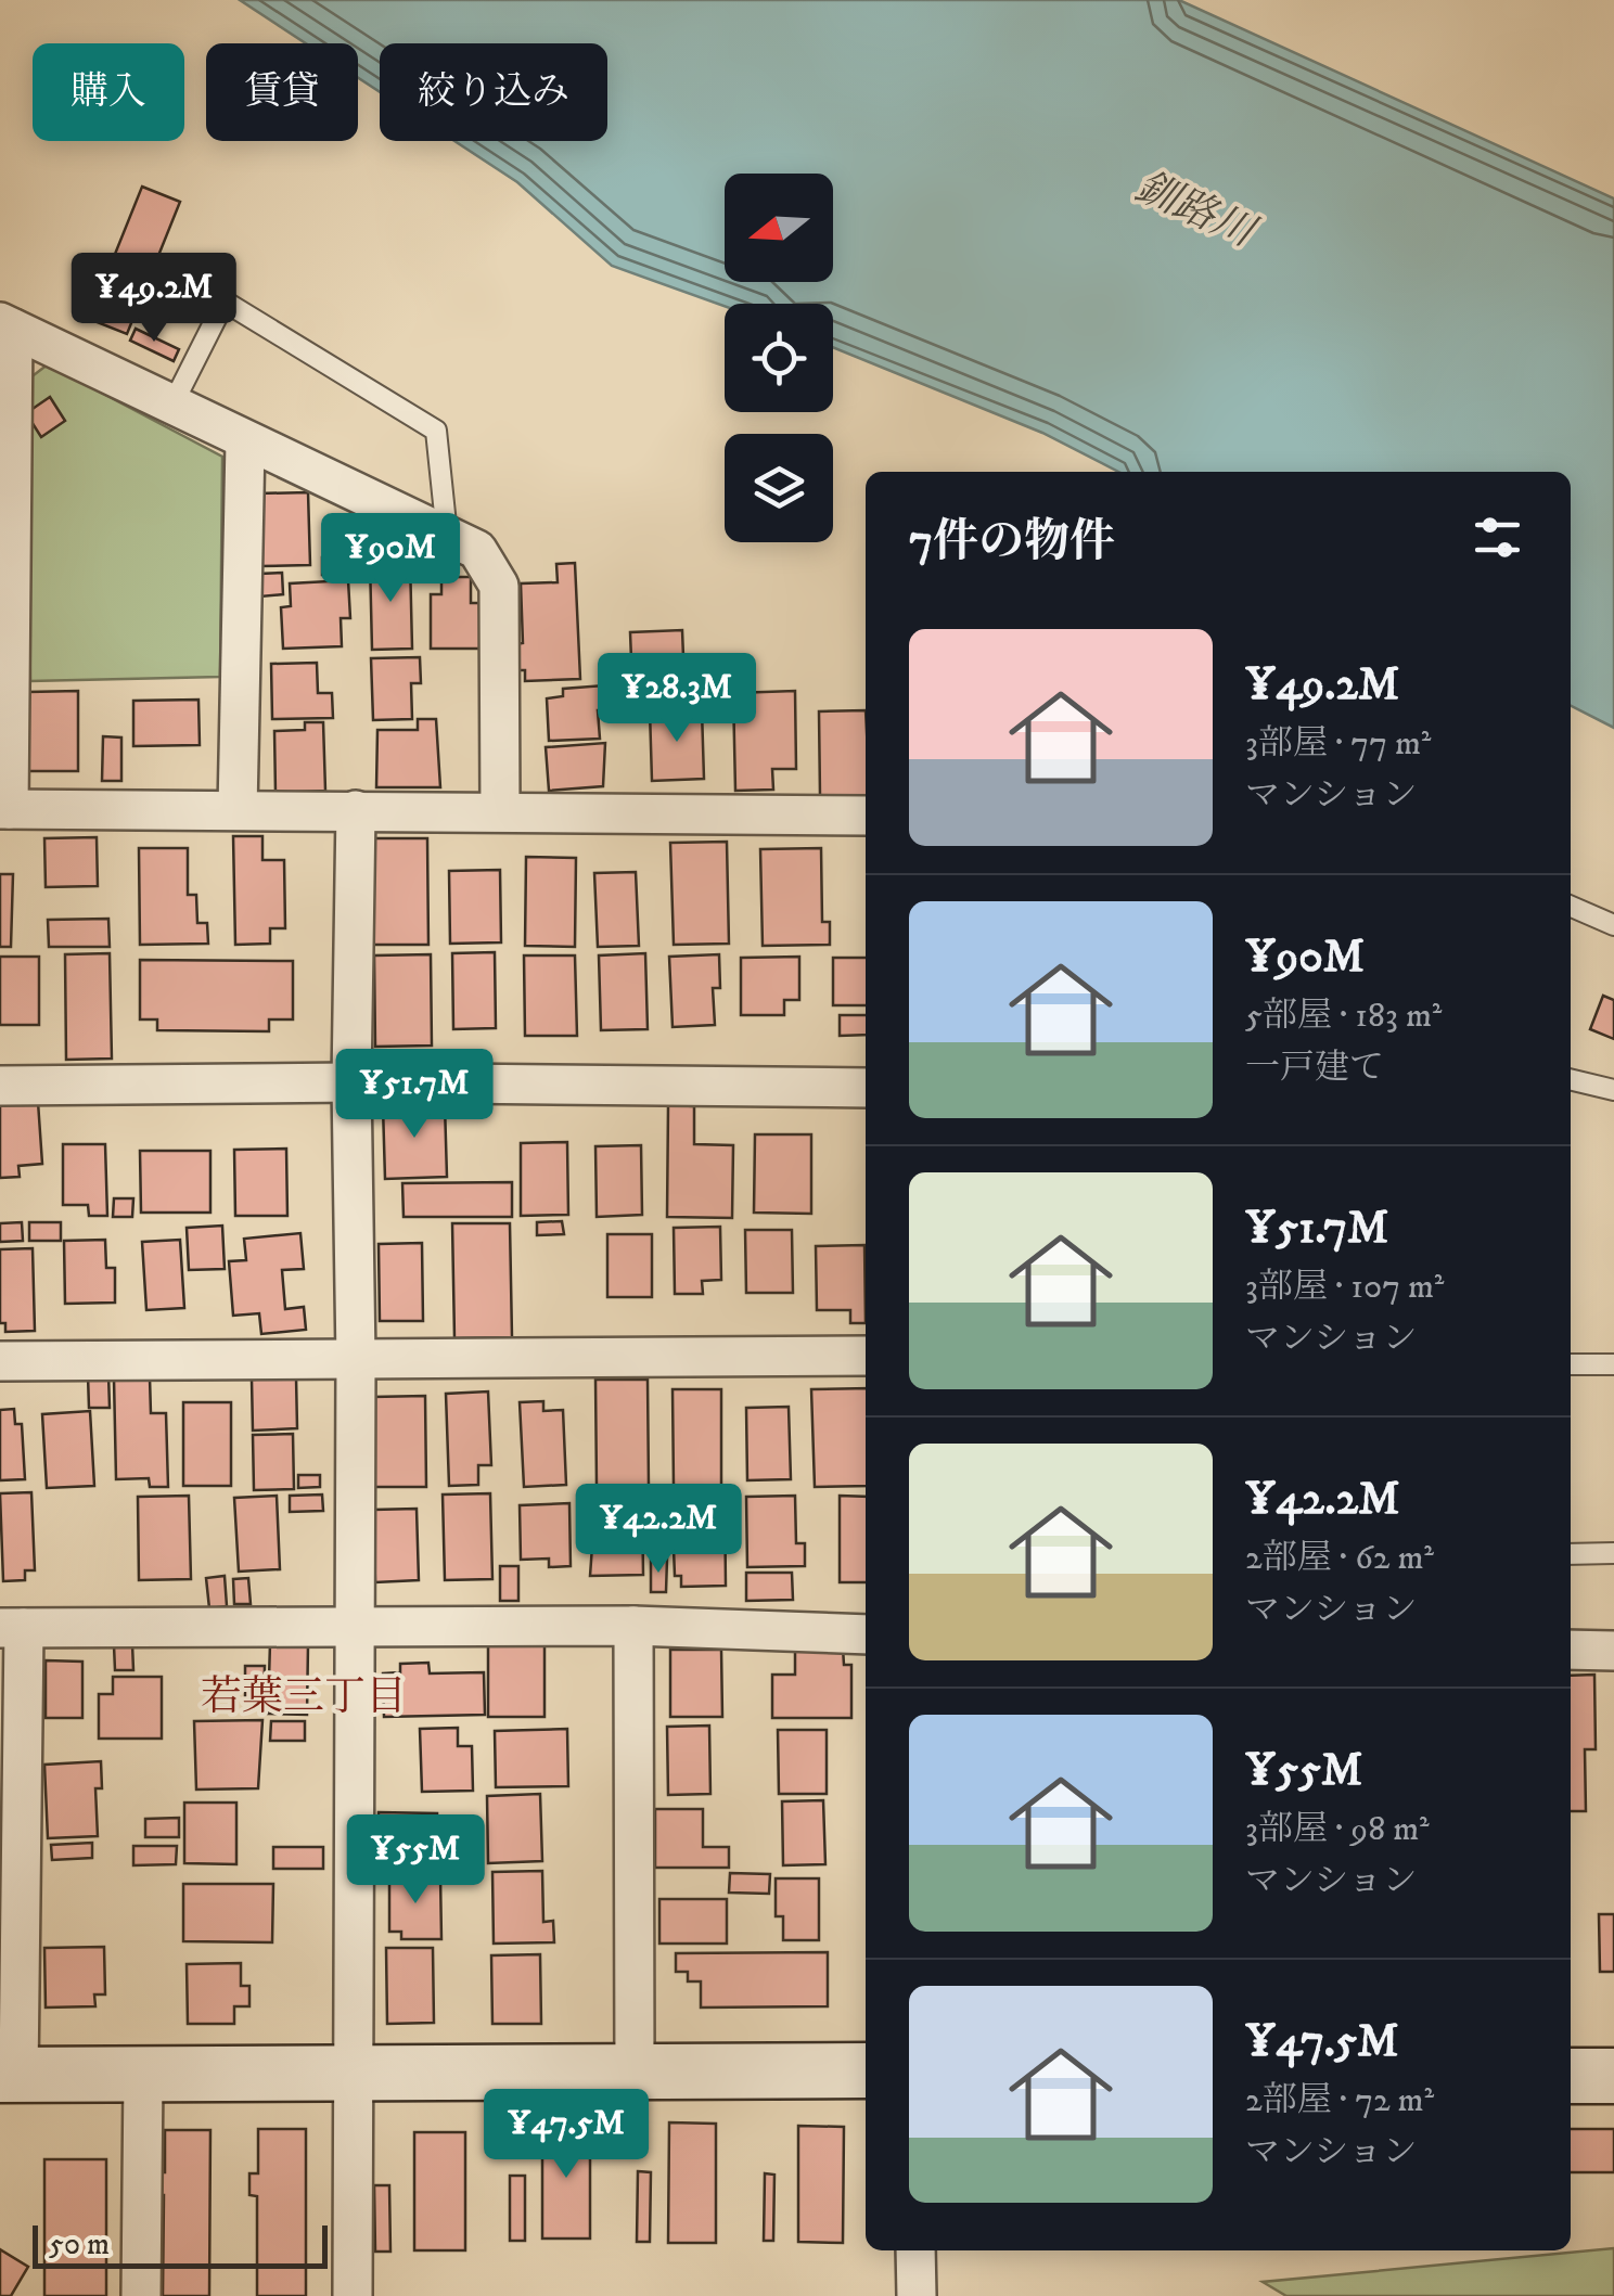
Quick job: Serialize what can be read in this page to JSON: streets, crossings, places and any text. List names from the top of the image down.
{
  "districts": ["若葉三丁目"],
  "water": ["釧路川"],
  "scale_bar": "50 m",
  "north": "left",
  "page": {
    "chip": ["購入", "賃貸", "絞り込み"],
    "price": [
      "¥49.2M",
      "¥90M",
      "¥28.3M",
      "¥51.7M",
      "¥42.2M",
      "¥55M",
      "¥47.5M"
    ],
    "heading": "7件の物件",
    "list": [
      {
        "name": "¥49.2M",
        "note": "3部屋 · 77 m² · マンション"
      },
      {
        "name": "¥90M",
        "note": "5部屋 · 183 m² · 一戸建て"
      },
      {
        "name": "¥51.7M",
        "note": "3部屋 · 107 m² · マンション"
      },
      {
        "name": "¥42.2M",
        "note": "2部屋 · 62 m² · マンション"
      },
      {
        "name": "¥55M",
        "note": "3部屋 · 98 m² · マンション"
      },
      {
        "name": "¥47.5M",
        "note": "2部屋 · 72 m² · マンション"
      }
    ],
    "scale": "50 m"
  }
}
